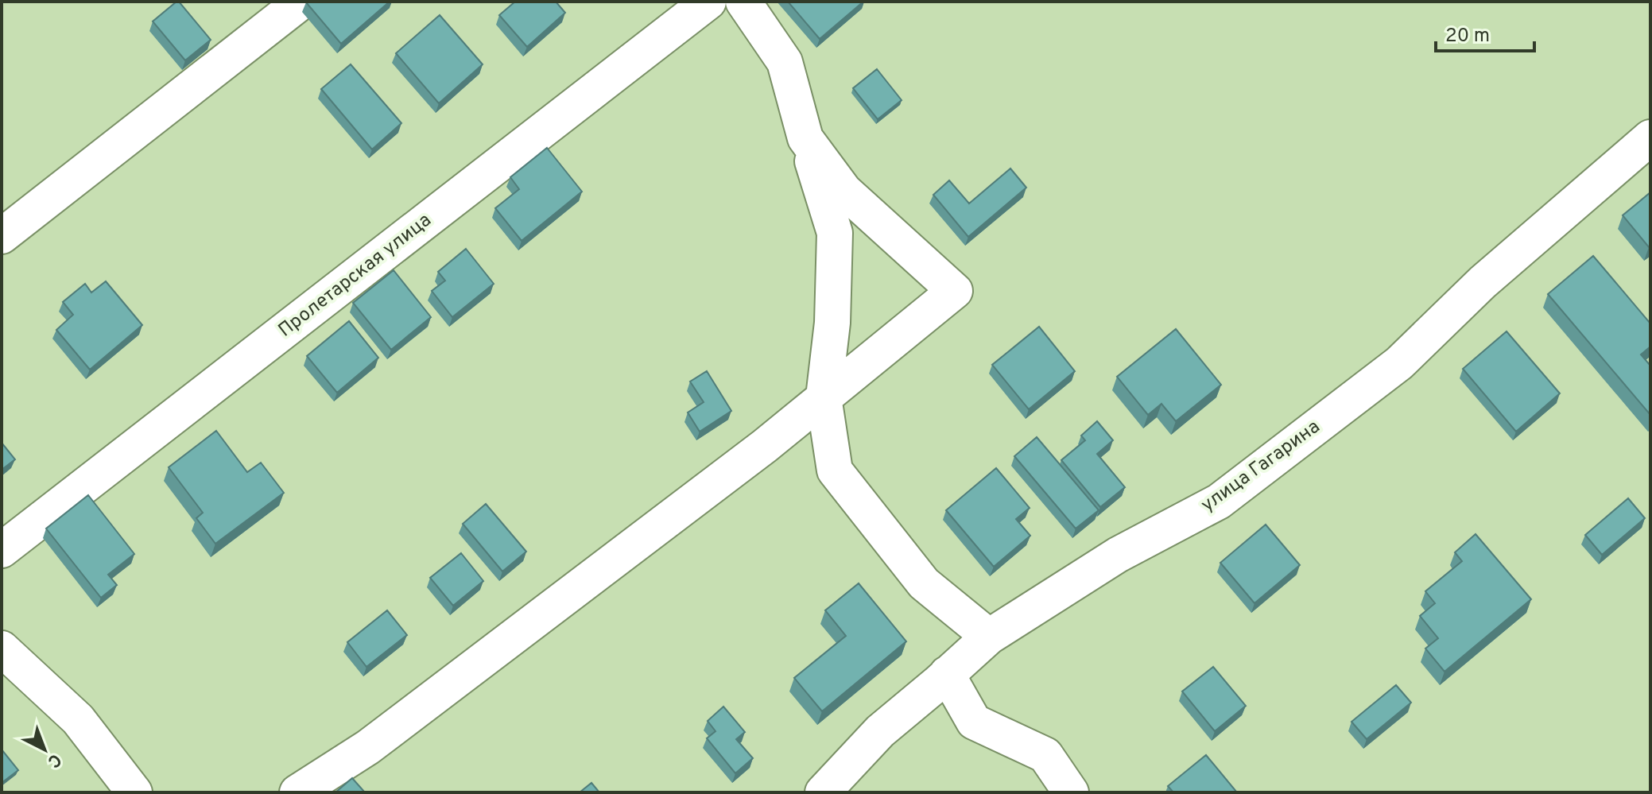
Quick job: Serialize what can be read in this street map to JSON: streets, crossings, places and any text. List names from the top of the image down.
{
  "streets": {
    "street": ["Пролетарская улица", "улица Гагарина"]
  },
  "scale_bar": "20 m",
  "north": "bottom right"
}
